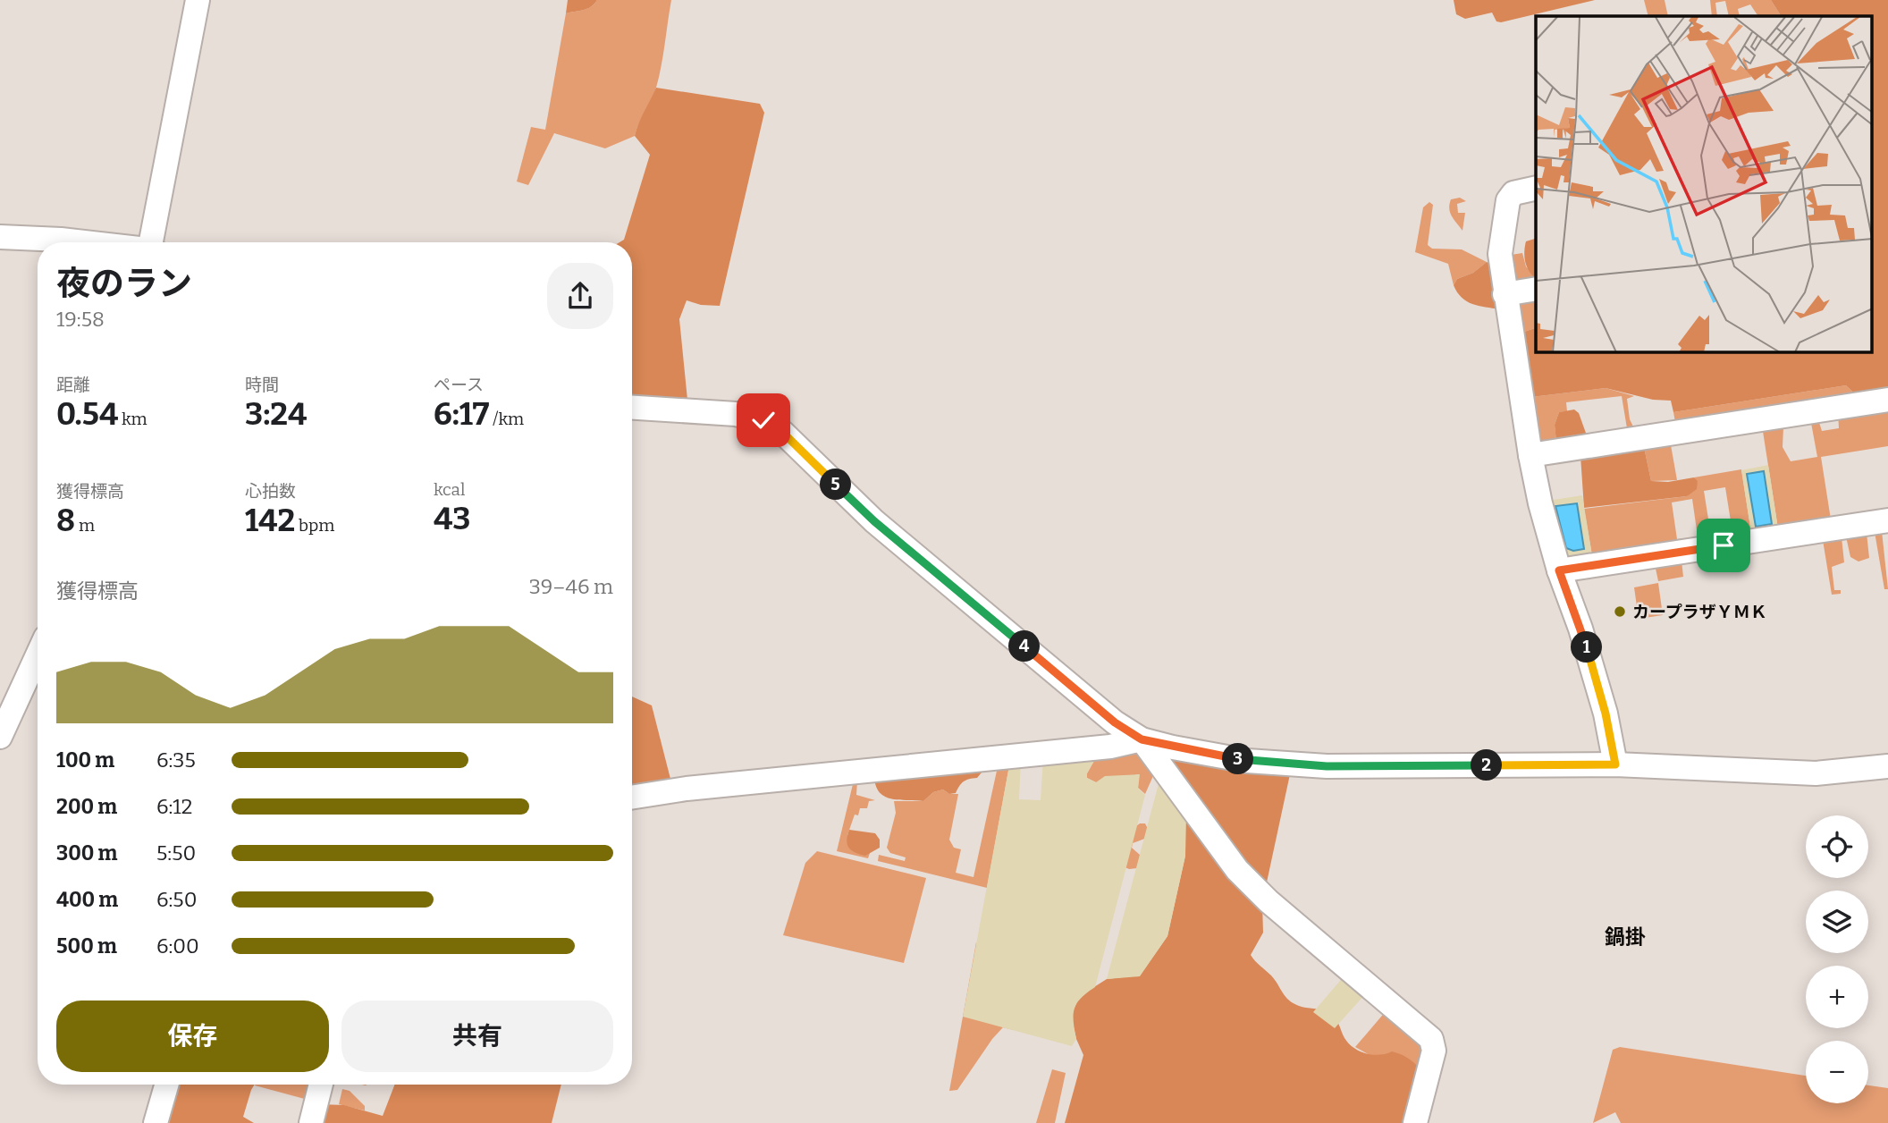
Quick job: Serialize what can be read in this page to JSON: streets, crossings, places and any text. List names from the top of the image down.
{
  "districts": ["鍋掛"],
  "places": ["カープラザＹＭＫ"],
  "page": {
    "heading": ["夜のラン", "19:58"],
    "stats": [
      ["距離", "0.54 km"],
      ["時間", "3:24"],
      ["ペース", "6:17 /km"],
      ["獲得標高", "8 m"],
      ["心拍数", "142 bpm"],
      ["kcal", "43"]
    ],
    "pins": [
      "5",
      "4",
      "1",
      "3",
      "2"
    ],
    "chart": ["獲得標高", "39–46 m"],
    "list": [
      {
        "name": "100 m",
        "note": "6:35"
      },
      {
        "name": "200 m",
        "note": "6:12"
      },
      {
        "name": "300 m",
        "note": "5:50"
      },
      {
        "name": "400 m",
        "note": "6:50"
      },
      {
        "name": "500 m",
        "note": "6:00"
      }
    ],
    "map_buttons": ["+", "−"],
    "buttons": ["保存", "共有"]
  }
}
